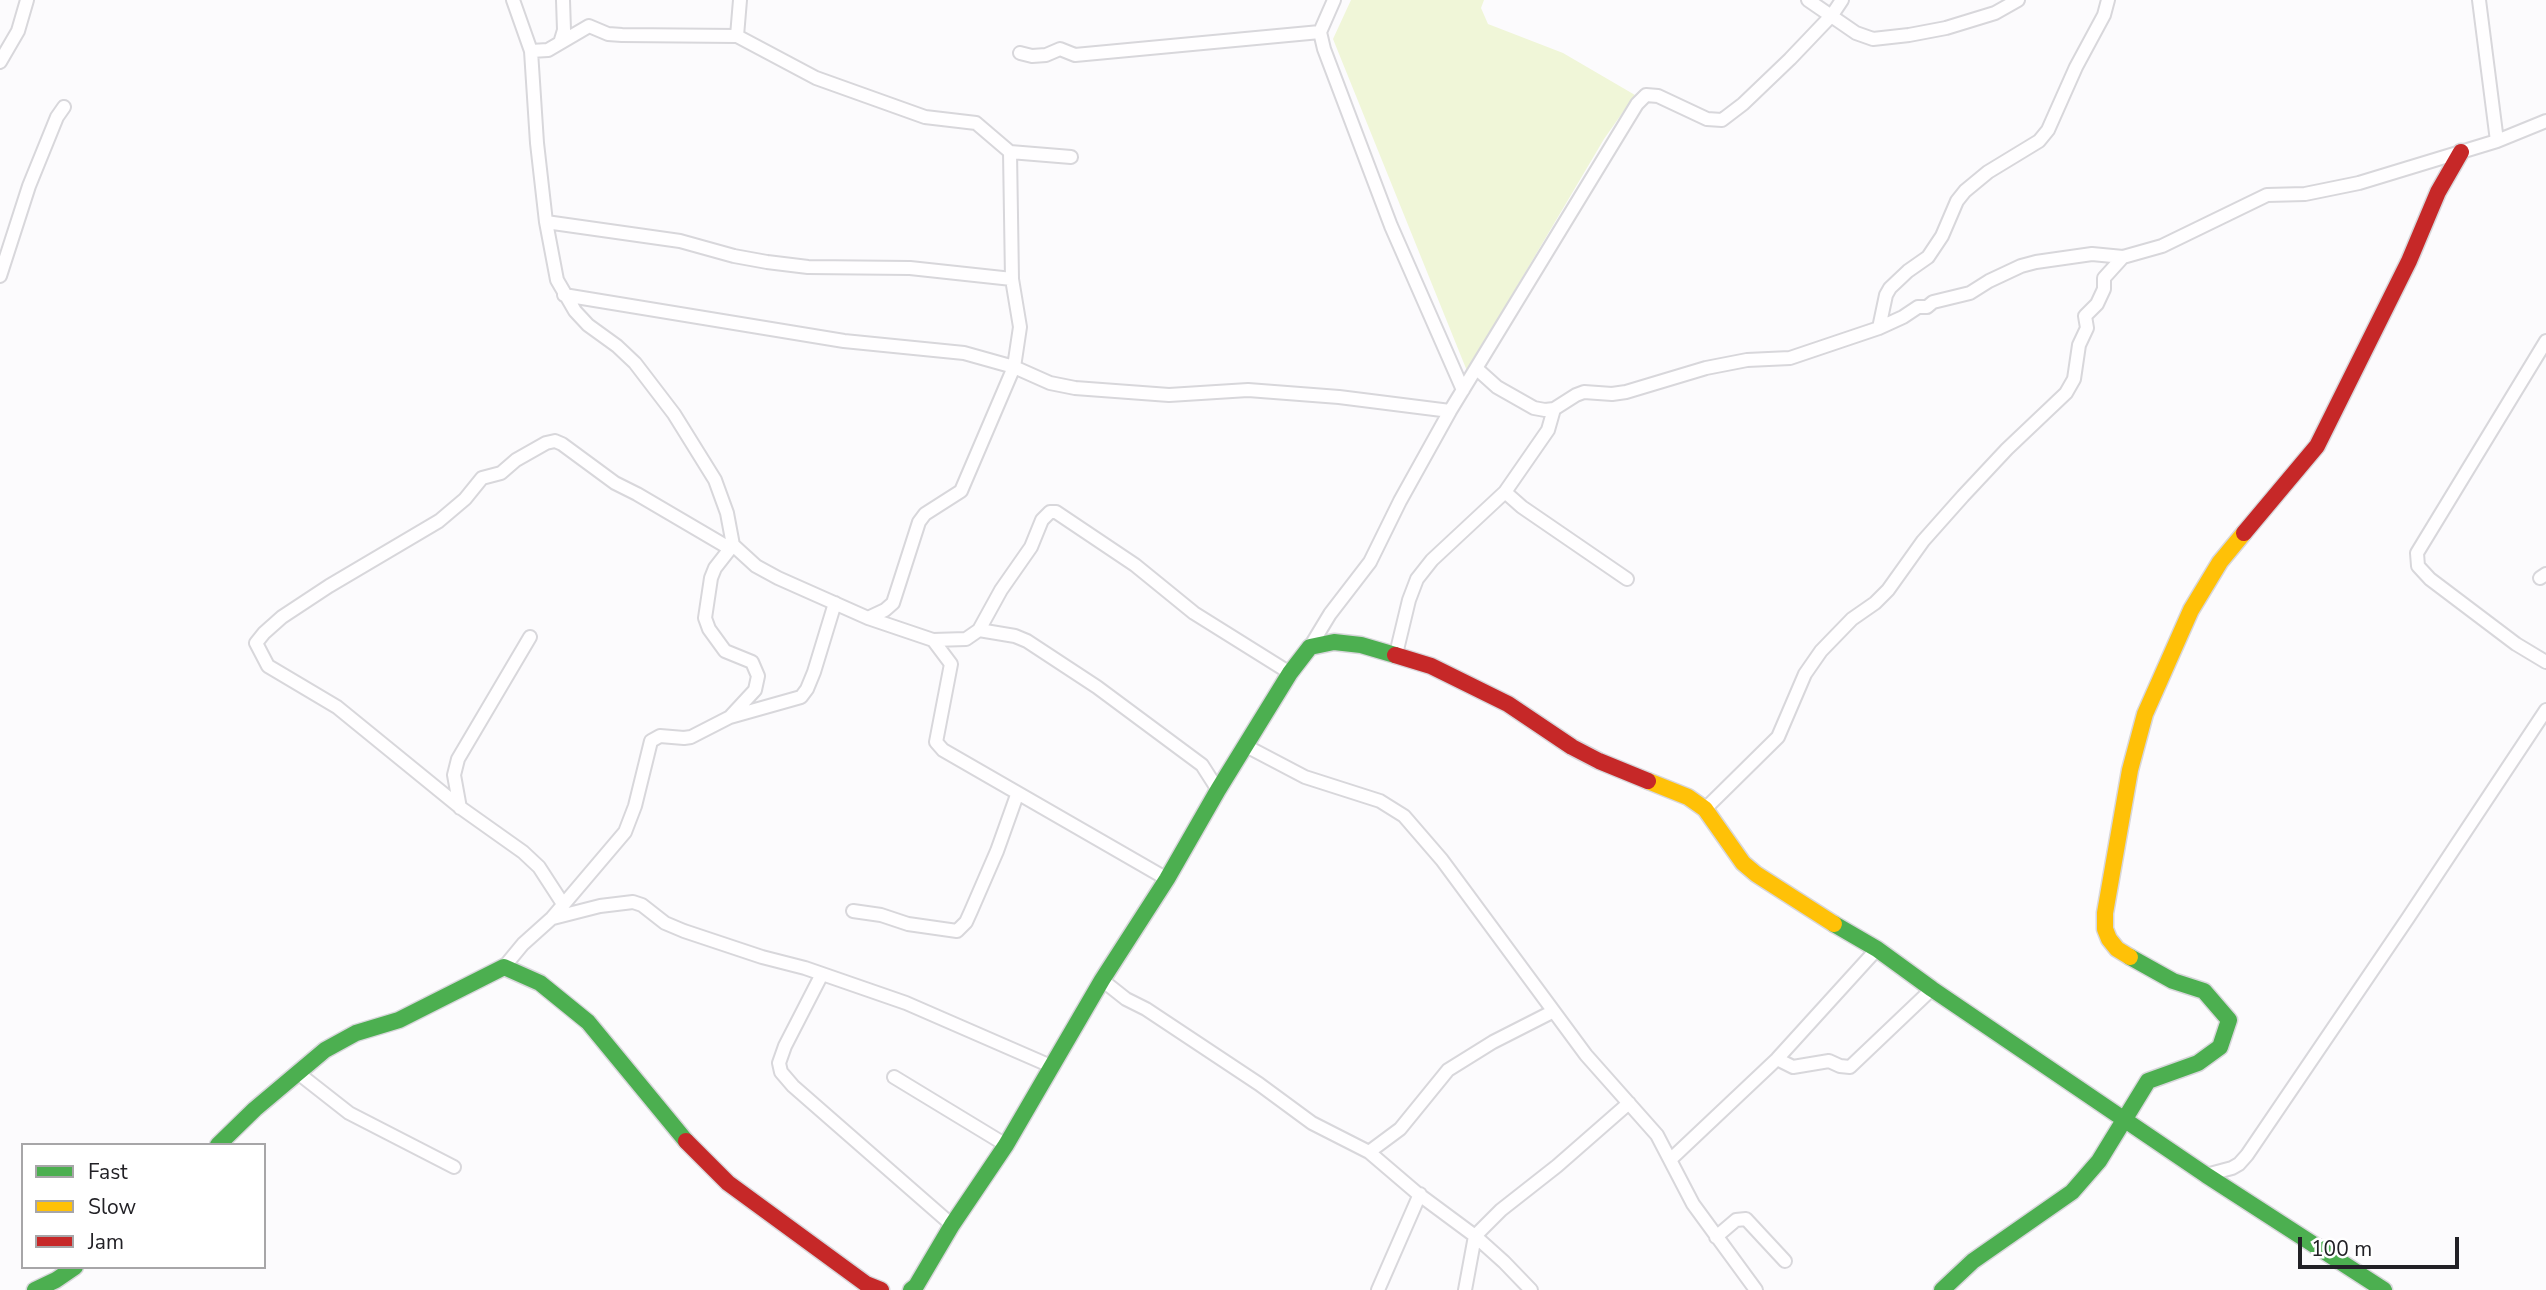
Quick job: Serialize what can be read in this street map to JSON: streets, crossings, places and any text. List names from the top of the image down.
{
  "legend": ["Fast", "Slow", "Jam"],
  "scale_bar": "100 m"
}
